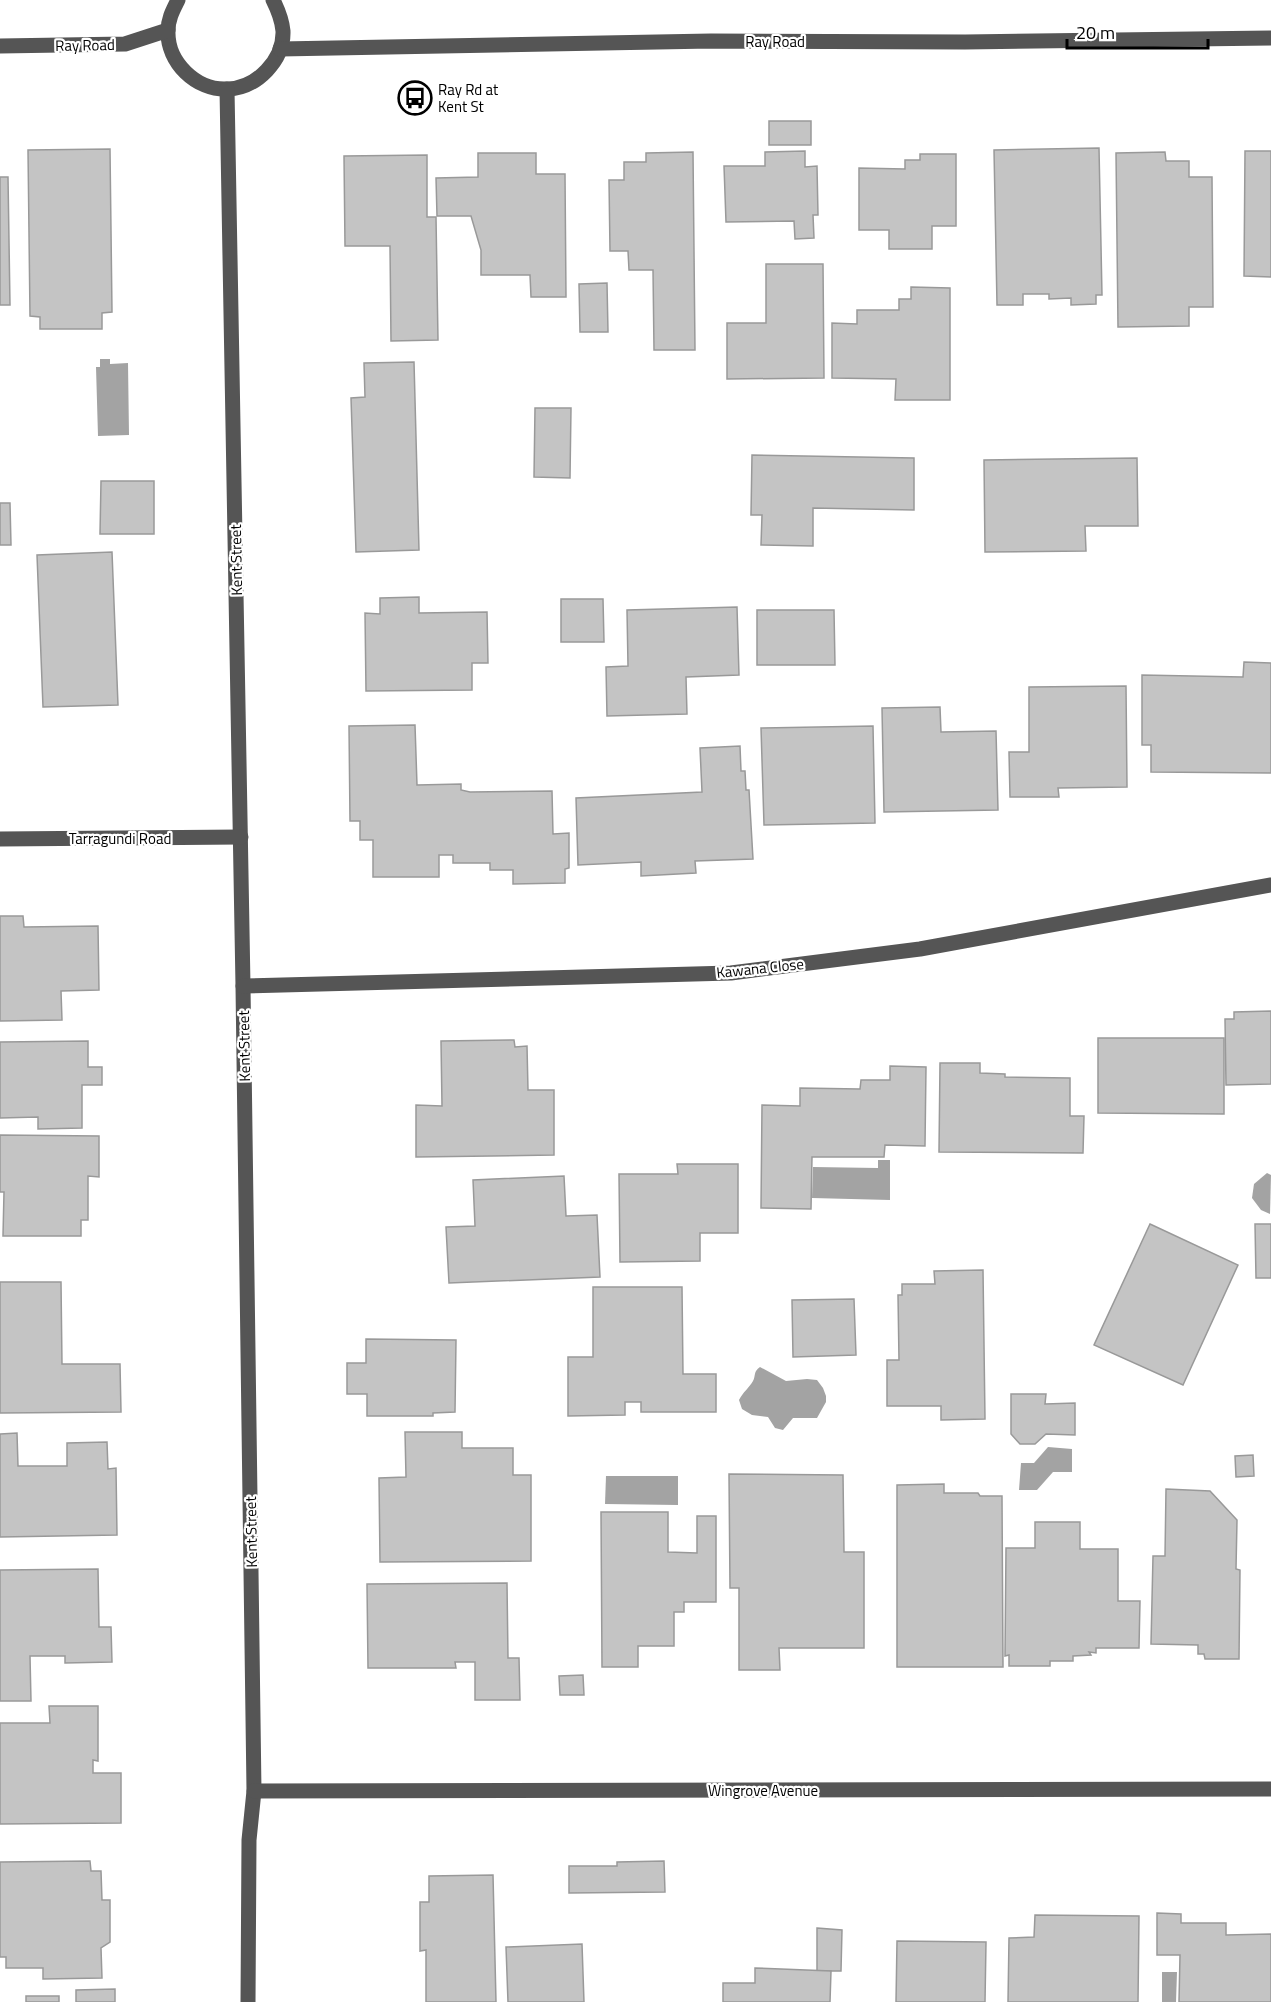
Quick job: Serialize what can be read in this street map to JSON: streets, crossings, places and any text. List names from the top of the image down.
{
  "streets": {
    "street": [
      "Ray Road",
      "Kent Street",
      "Tarragundi Road",
      "Kawana Close",
      "Wingrove Avenue"
    ]
  },
  "crossings": [
    ["Kent Street", "Tarragundi Road"],
    ["Kent Street", "Kawana Close"],
    ["Kent Street", "Wingrove Avenue"]
  ],
  "places": {
    "bus stop": ["Ray Rd at Kent St"]
  },
  "scale_bar": "20 m"
}
